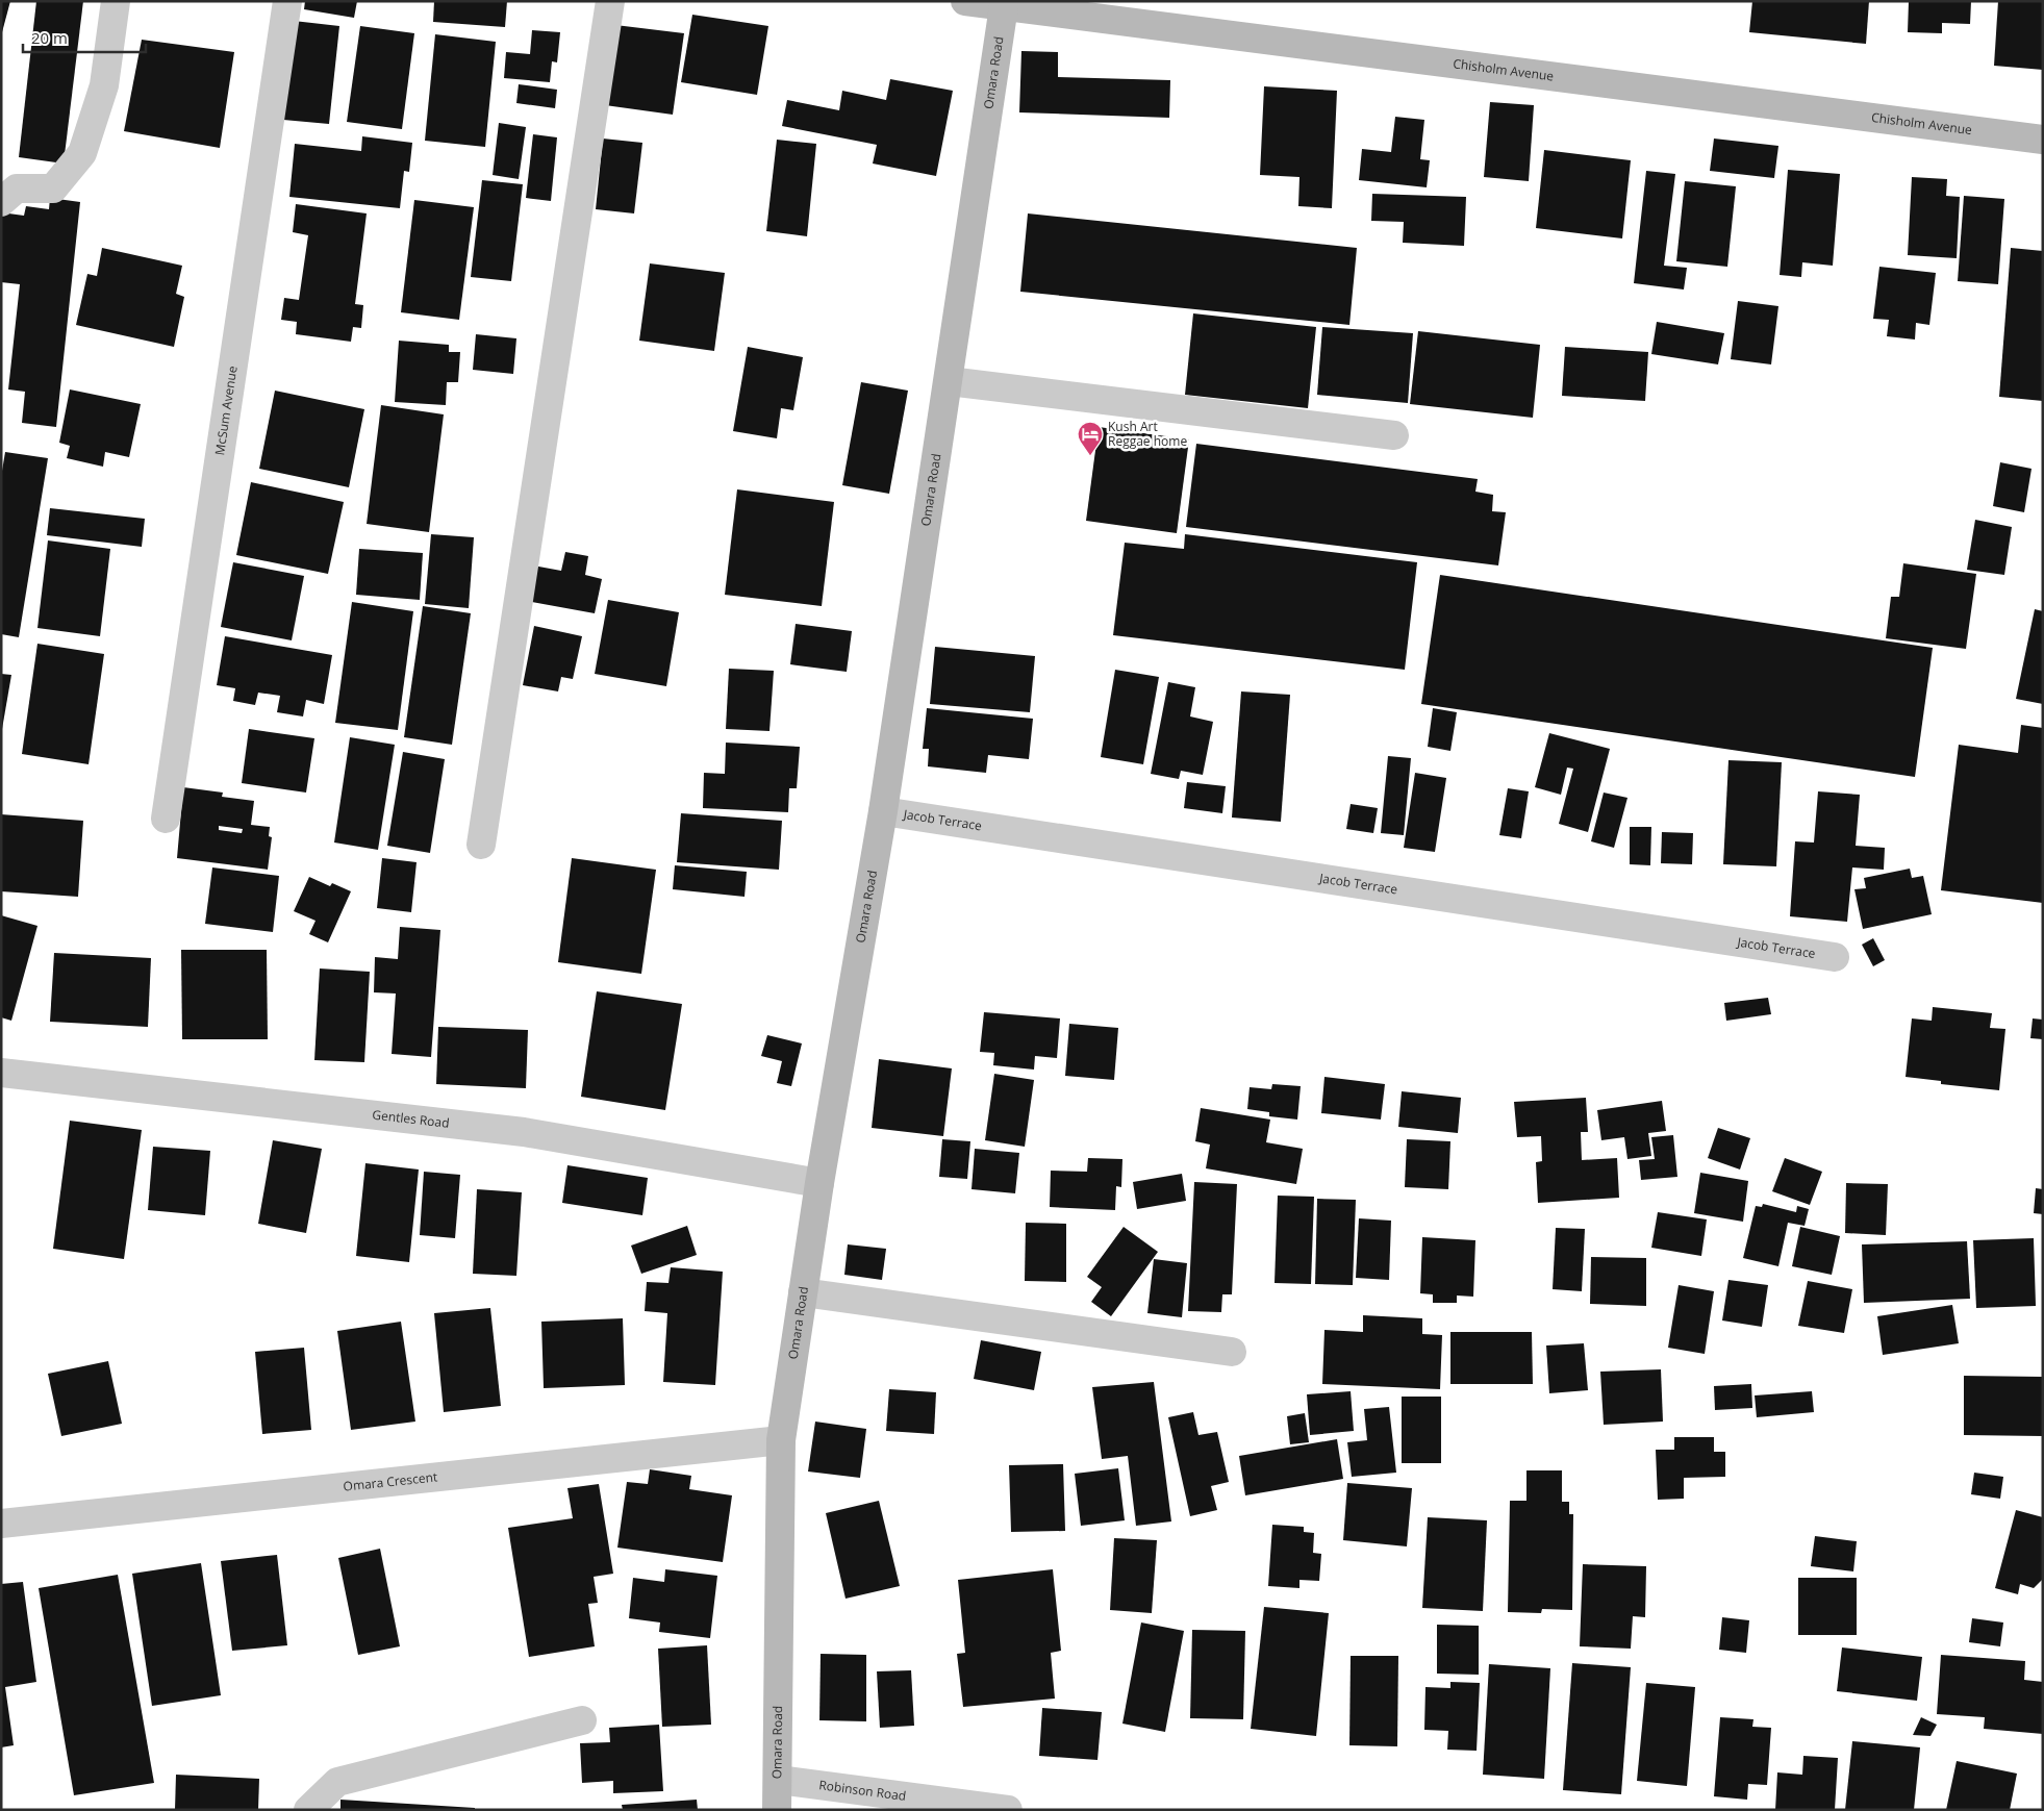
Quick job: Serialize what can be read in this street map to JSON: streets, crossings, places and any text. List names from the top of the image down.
{
  "streets": {
    "street": [
      "Chisholm Avenue",
      "Omara Road",
      "McSum Avenue",
      "Jacob Terrace",
      "Gentles Road",
      "Omara Crescent",
      "Robinson Road"
    ]
  },
  "crossings": [
    ["Chisholm Avenue", "Omara Road"],
    ["Omara Road", "Jacob Terrace"],
    ["Omara Road", "Gentles Road"],
    ["Omara Road", "Omara Crescent"],
    ["Omara Road", "Robinson Road"]
  ],
  "places": {
    "hotel": ["Kush Art Reggae home"]
  },
  "scale_bar": "20 m"
}
